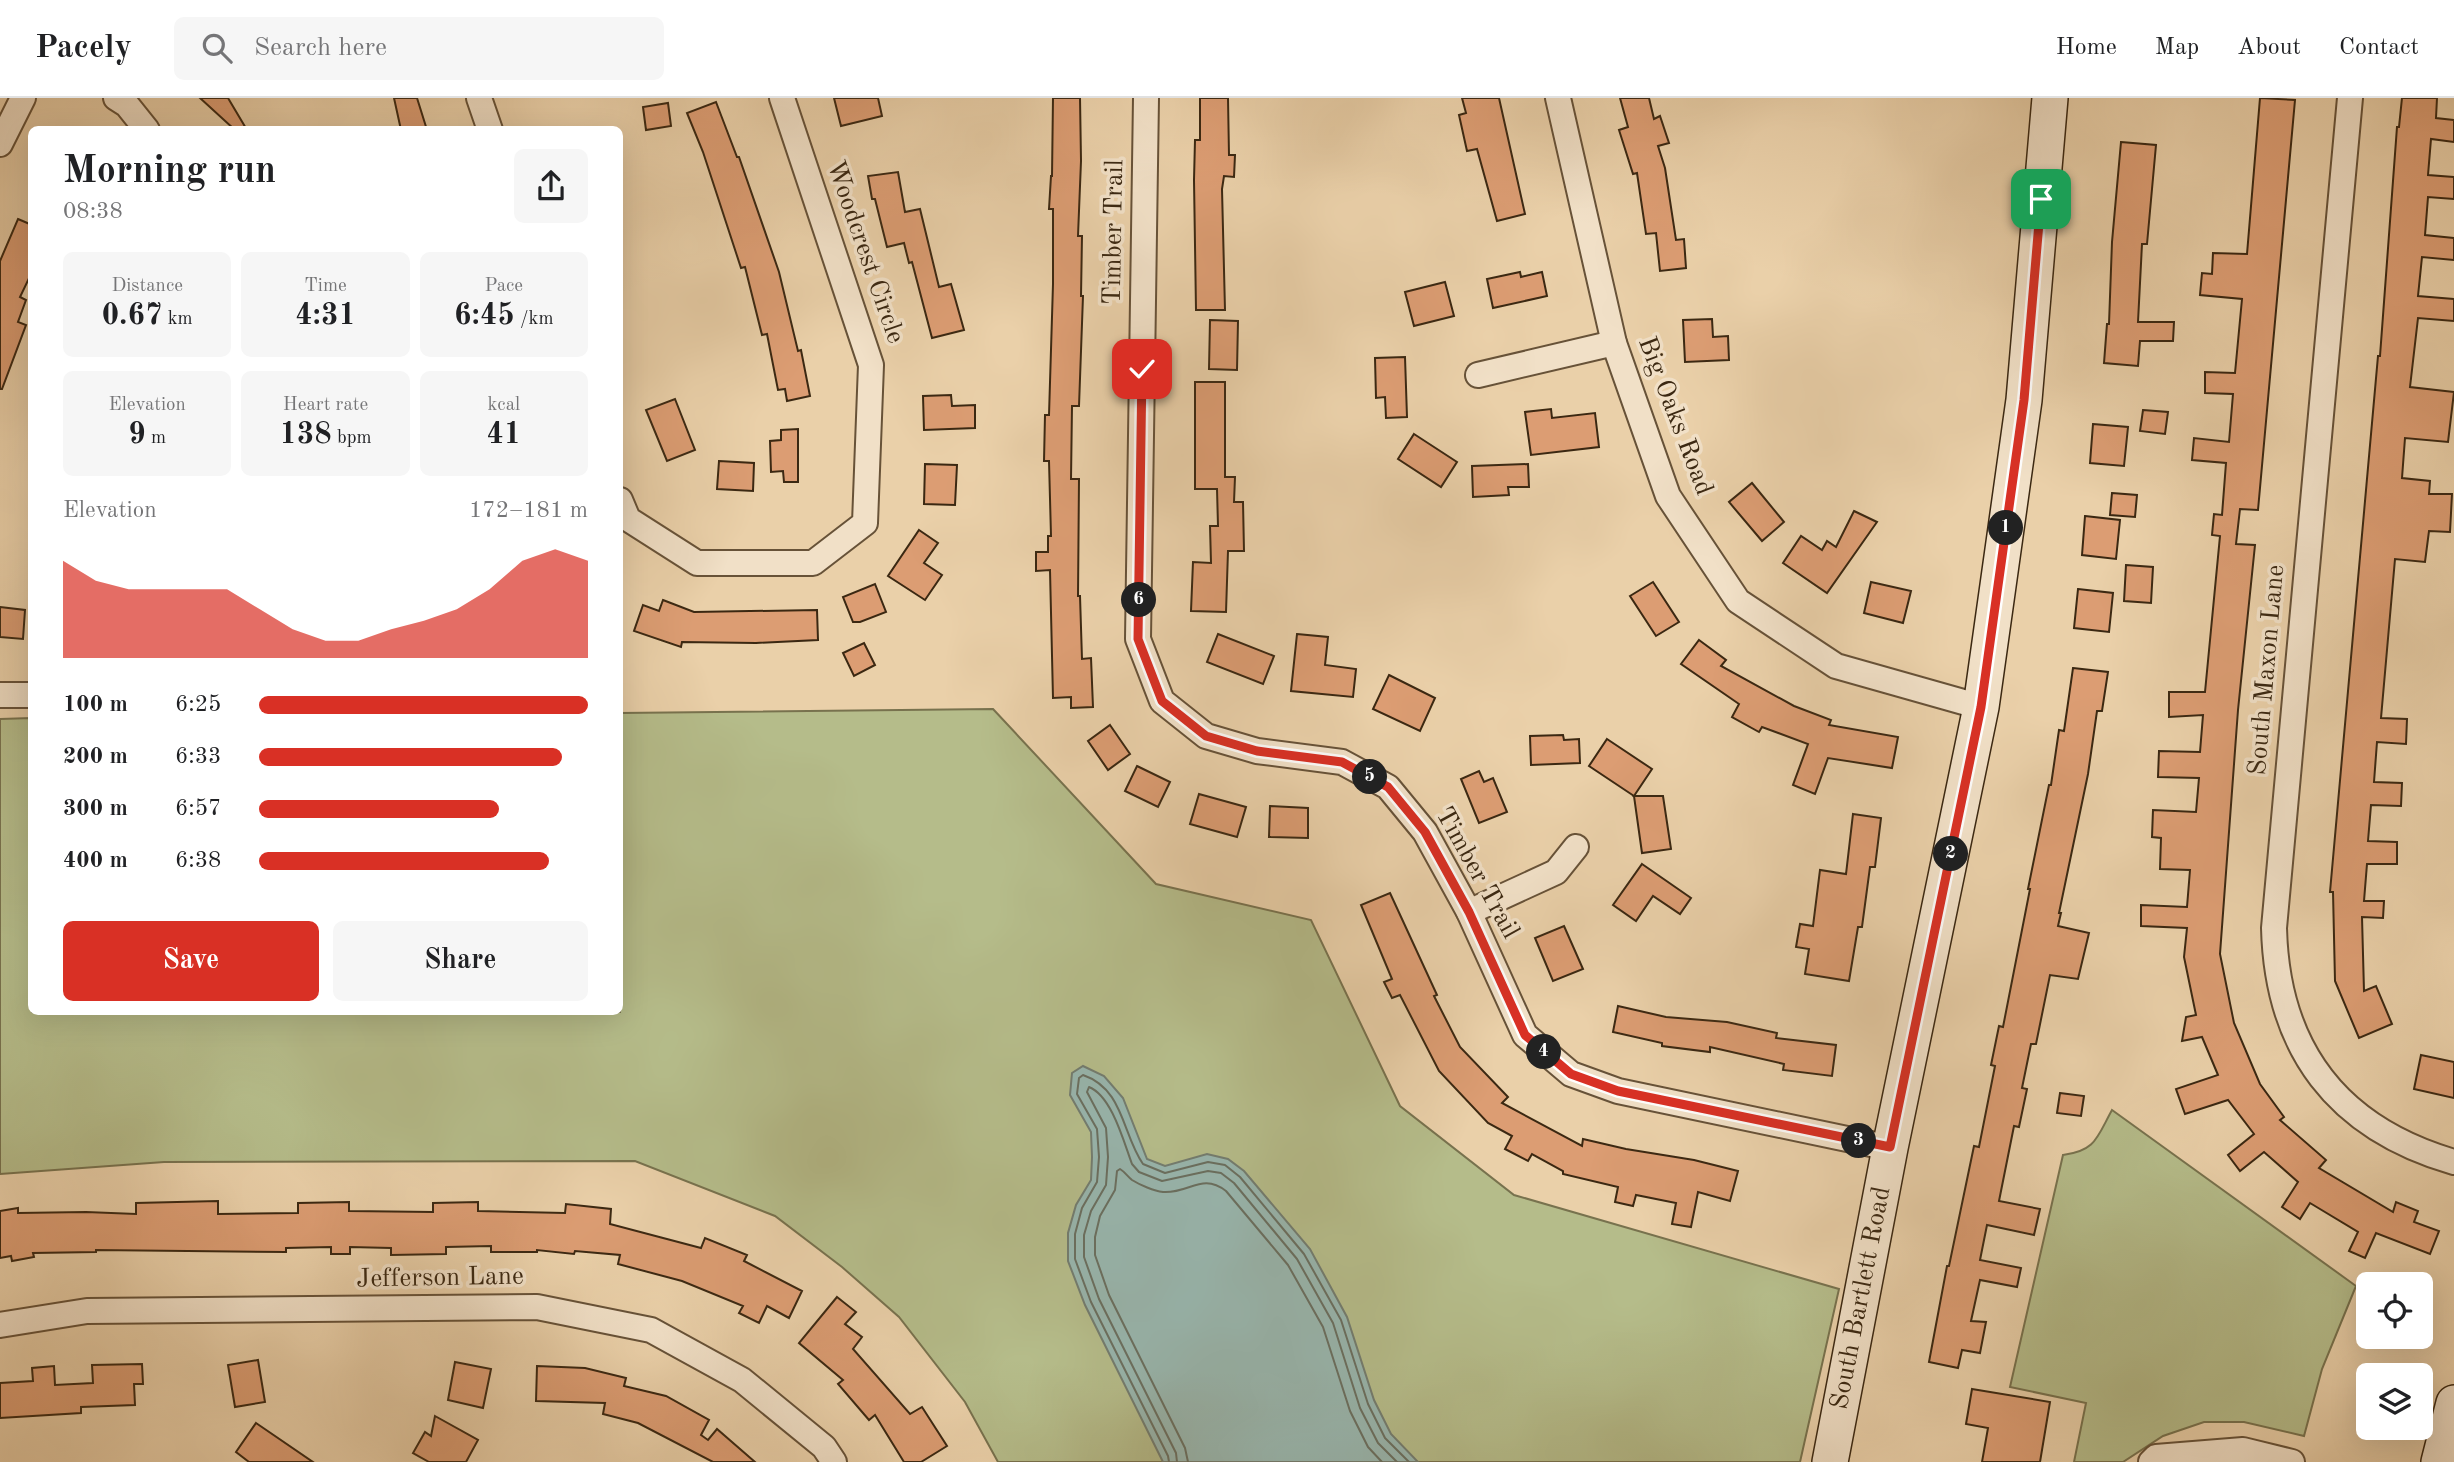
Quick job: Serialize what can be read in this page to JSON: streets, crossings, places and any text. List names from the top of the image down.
{
  "streets": {
    "main road": ["South Bartlett Road"],
    "street": [
      "Timber Trail",
      "Woodcrest Circle",
      "Big Oaks Road",
      "South Maxon Lane",
      "Jefferson Lane"
    ]
  },
  "crossings": [
    ["Timber Trail", "South Bartlett Road"],
    ["Big Oaks Road", "South Bartlett Road"]
  ],
  "page": {
    "header": "Pacely",
    "search": "Search here",
    "nav": [
      "Home",
      "Map",
      "About",
      "Contact"
    ],
    "heading": ["Morning run", "08:38"],
    "stats": [
      ["Distance", "0.67 km"],
      ["Time", "4:31"],
      ["Pace", "6:45 /km"],
      ["Elevation", "9 m"],
      ["Heart rate", "138 bpm"],
      ["kcal", "41"]
    ],
    "chart": ["Elevation", "172–181 m"],
    "pins": [
      "1",
      "6",
      "5",
      "2",
      "4",
      "3"
    ],
    "list": [
      {
        "name": "100 m",
        "note": "6:25"
      },
      {
        "name": "200 m",
        "note": "6:33"
      },
      {
        "name": "300 m",
        "note": "6:57"
      },
      {
        "name": "400 m",
        "note": "6:38"
      }
    ],
    "buttons": ["Save", "Share"]
  }
}
